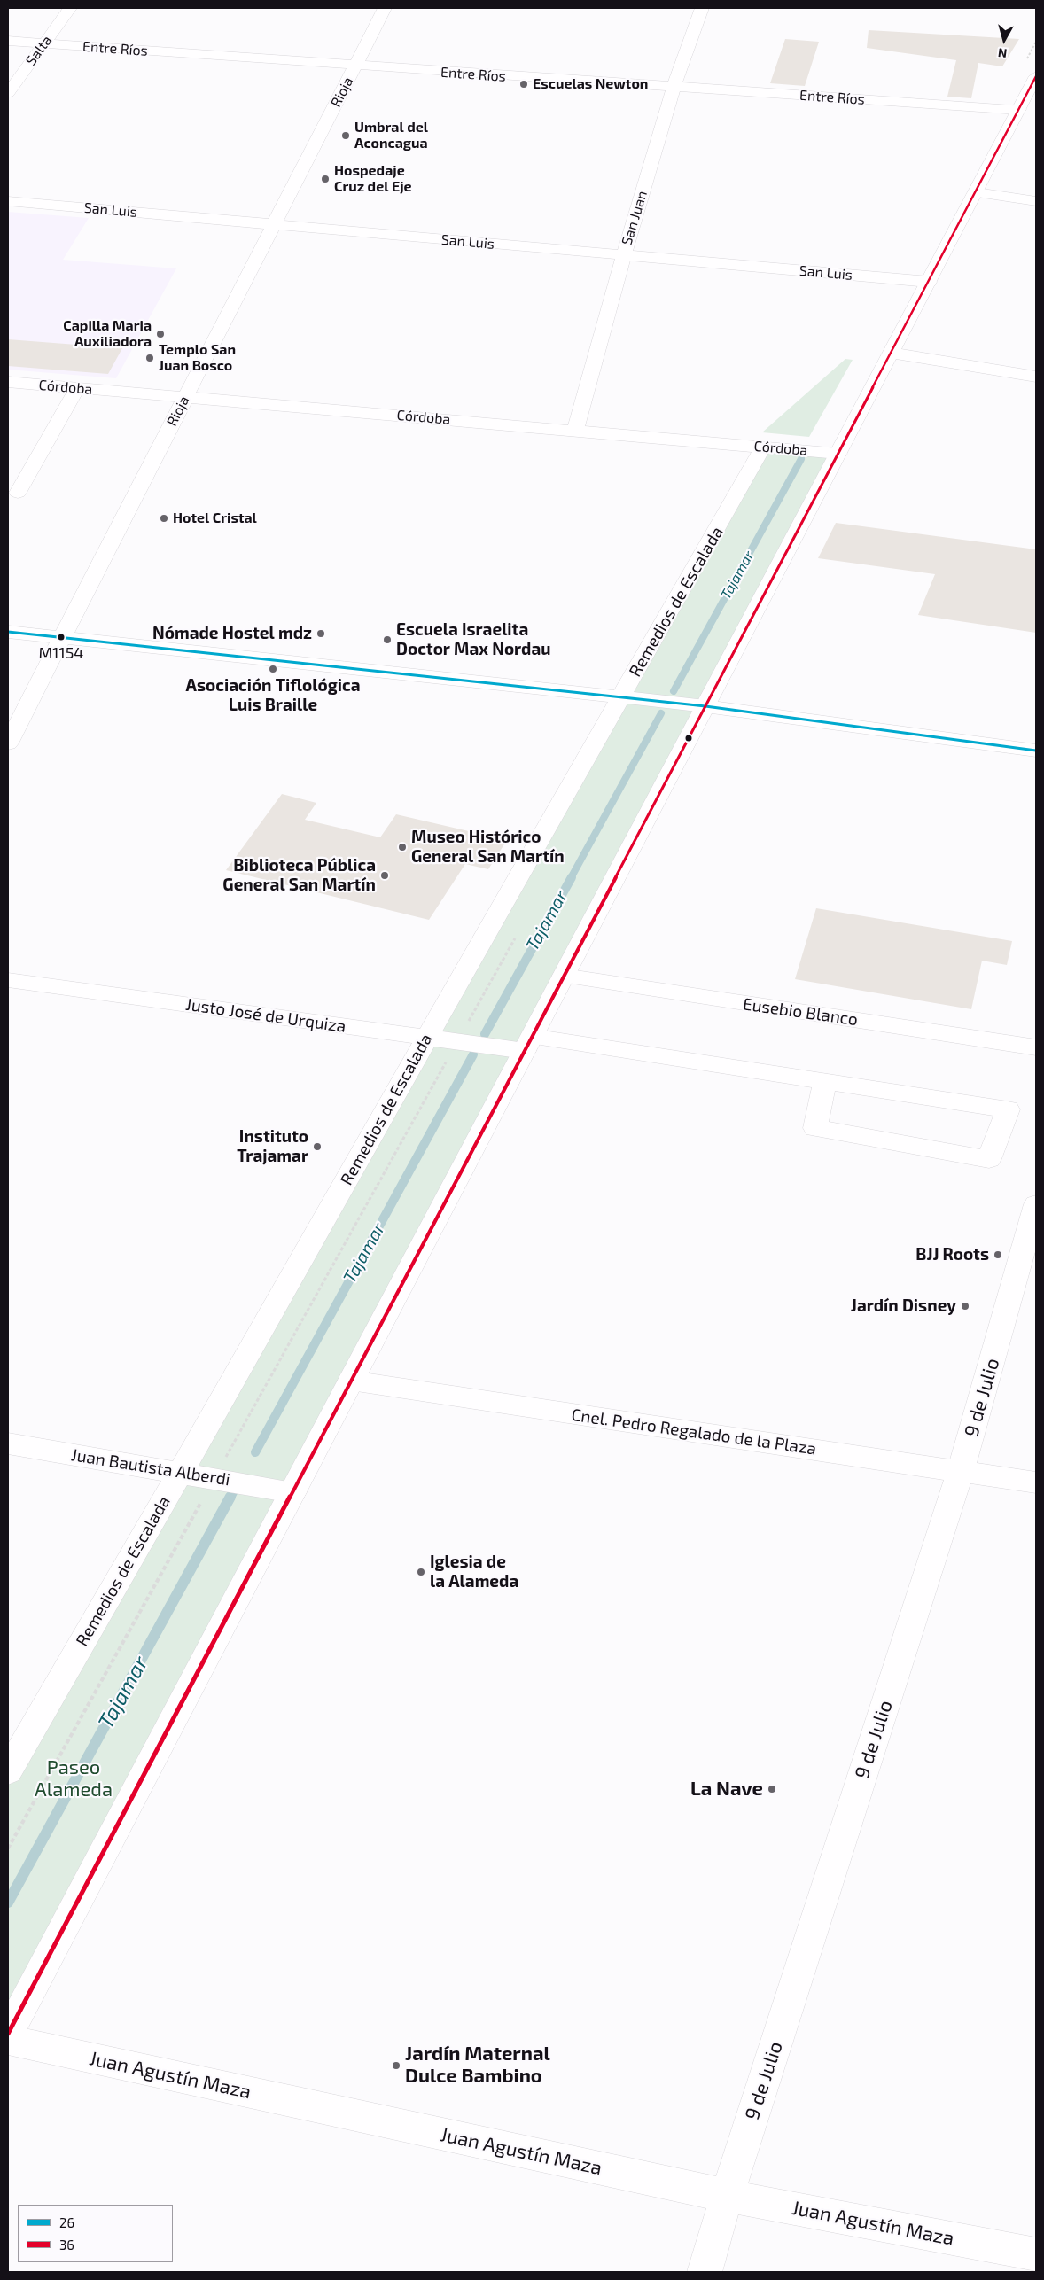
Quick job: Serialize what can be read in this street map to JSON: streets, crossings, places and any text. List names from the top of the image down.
{
  "streets": {
    "street": [
      "Entre Ríos",
      "Salta",
      "Rioja",
      "San Luis",
      "San Juan",
      "Córdoba",
      "Remedios de Escalada",
      "Eusebio Blanco",
      "Justo José de Urquiza",
      "9 de Julio",
      "Cnel. Pedro Regalado de la Plaza",
      "Juan Bautista Alberdi",
      "Juan Agustín Maza"
    ]
  },
  "crossings": [
    ["Entre Ríos", "Salta"],
    ["Entre Ríos", "Rioja"],
    ["Entre Ríos", "San Juan"],
    ["Rioja", "San Luis"],
    ["Rioja", "Córdoba"],
    ["San Luis", "San Juan"],
    ["San Juan", "Córdoba"],
    ["Córdoba", "Remedios de Escalada"],
    ["Remedios de Escalada", "Justo José de Urquiza"],
    ["Remedios de Escalada", "Juan Bautista Alberdi"],
    ["9 de Julio", "Cnel. Pedro Regalado de la Plaza"],
    ["9 de Julio", "Juan Agustín Maza"]
  ],
  "water": ["Tajamar"],
  "parks": ["Paseo Alameda"],
  "places": [
    "Escuelas Newton",
    "Umbral del Aconcagua",
    "Hospedaje Cruz del Eje",
    "Capilla Maria Auxiliadora",
    "Templo San Juan Bosco",
    "Hotel Cristal",
    "Nómade Hostel mdz",
    "M1154",
    "Escuela Israelita Doctor Max Nordau",
    "Asociación Tiflológica Luis Braille",
    "Museo Histórico General San Martín",
    "Biblioteca Pública General San Martín",
    "Instituto Trajamar",
    "BJJ Roots",
    "Jardín Disney",
    "Iglesia de la Alameda",
    "La Nave",
    "Jardín Maternal Dulce Bambino"
  ],
  "lines": ["transit line 36", "transit line 26"],
  "legend": ["26", "36"],
  "north": "bottom"
}
